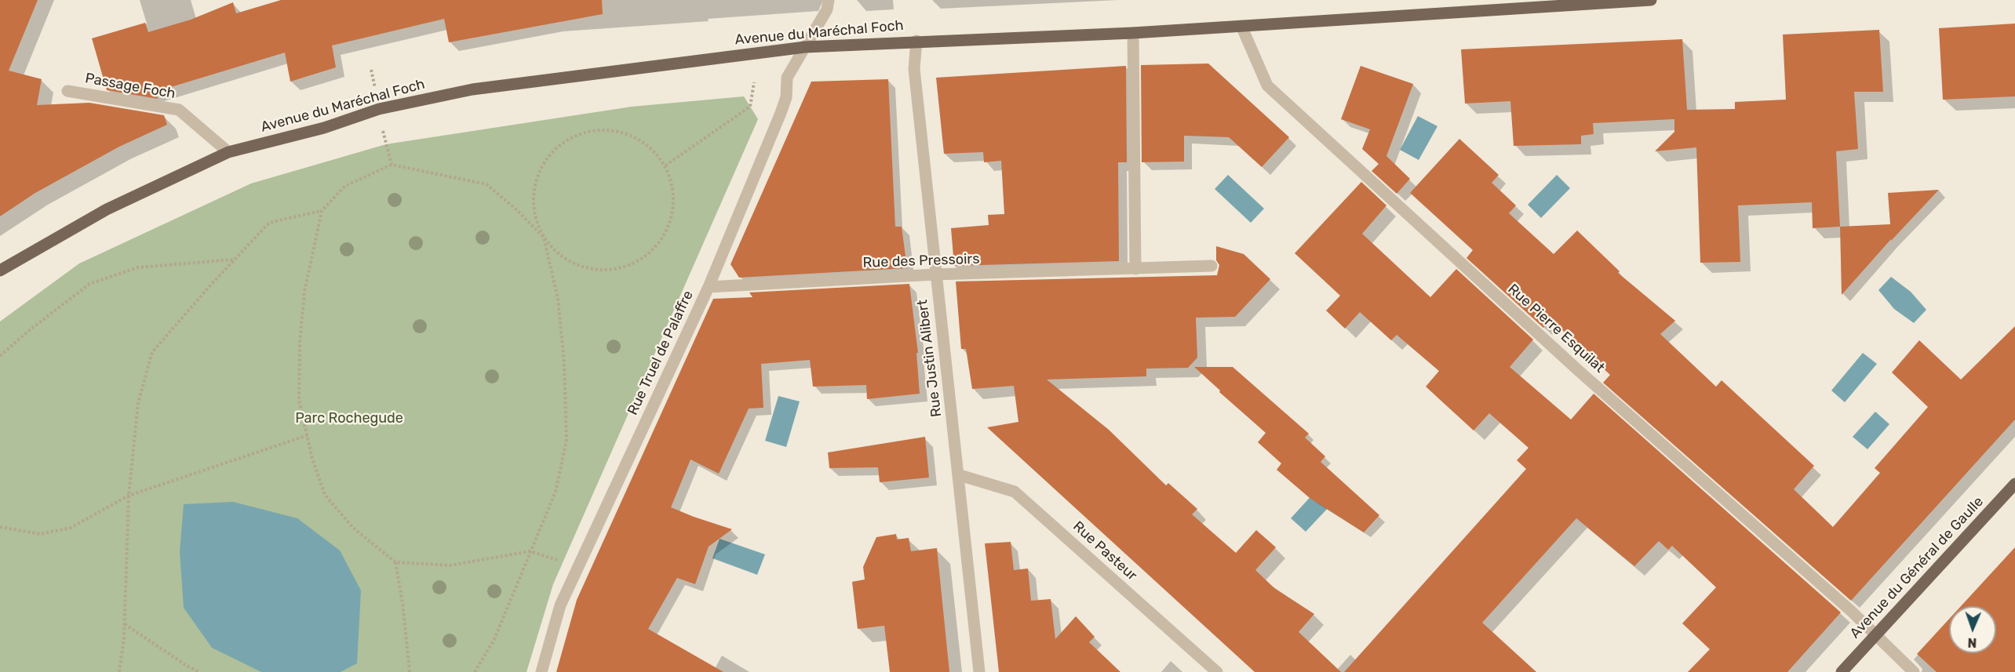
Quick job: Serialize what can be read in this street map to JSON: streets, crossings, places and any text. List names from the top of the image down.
{
  "streets": {
    "main road": ["Avenue du Maréchal Foch", "Avenue du Général de Gaulle"],
    "street": [
      "Passage Foch",
      "Rue des Pressoirs",
      "Rue Pierre Esquilat",
      "Rue Truel de Palaffre",
      "Rue Justin Alibert",
      "Rue Pasteur"
    ]
  },
  "crossings": [
    ["Avenue du Maréchal Foch", "Passage Foch"],
    ["Avenue du Maréchal Foch", "Rue Pierre Esquilat"],
    ["Avenue du Maréchal Foch", "Rue Truel de Palaffre"],
    ["Avenue du Maréchal Foch", "Rue Justin Alibert"],
    ["Rue des Pressoirs", "Rue Truel de Palaffre"],
    ["Rue des Pressoirs", "Rue Justin Alibert"],
    ["Rue Pierre Esquilat", "Avenue du Général de Gaulle"],
    ["Rue Justin Alibert", "Rue Pasteur"]
  ],
  "parks": ["Parc Rochegude"],
  "north": "bottom"
}
